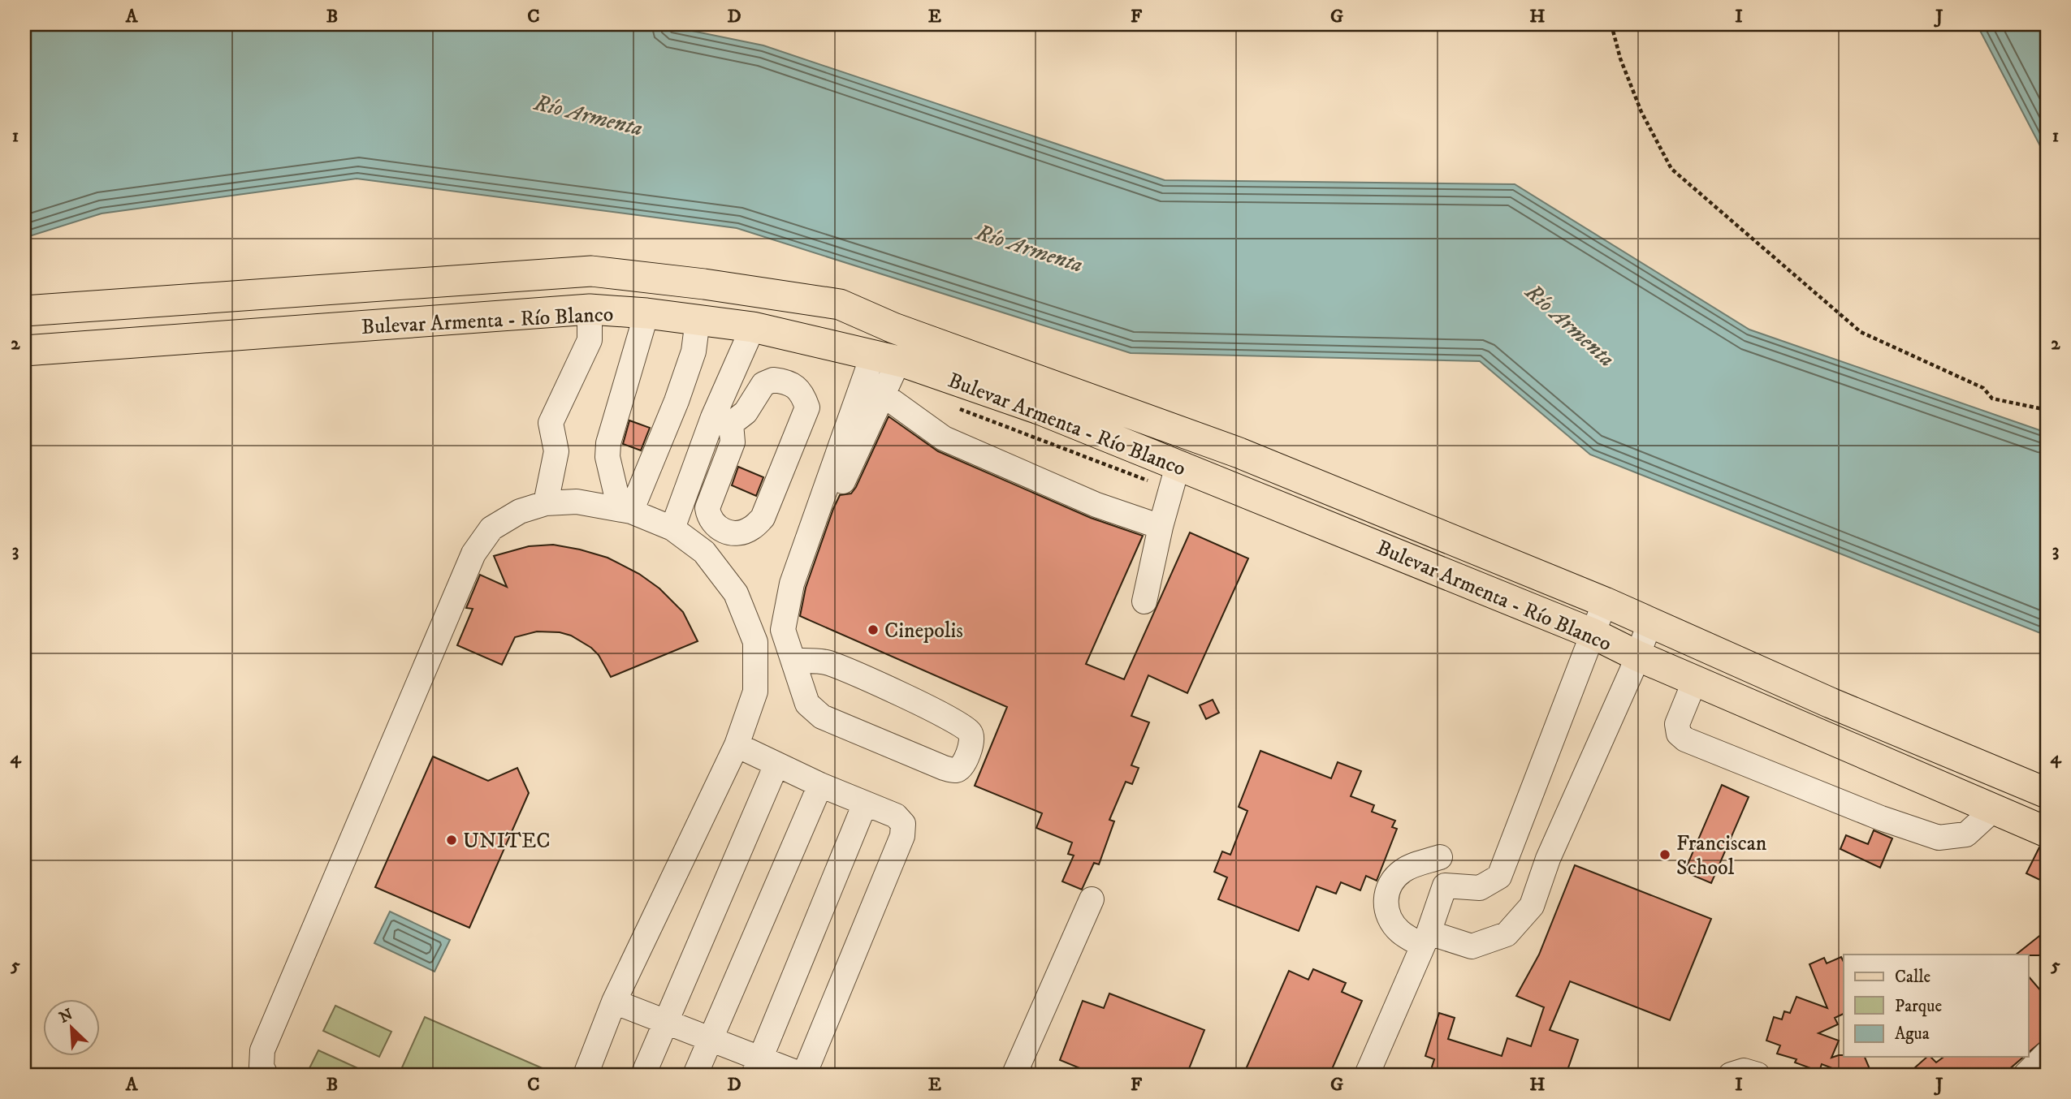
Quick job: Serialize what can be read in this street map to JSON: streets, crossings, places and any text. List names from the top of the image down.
{
  "streets": {
    "main road": ["Bulevar Armenta - Río Blanco"]
  },
  "water": ["Río Armenta"],
  "places": ["Cinepolis", "UNITEC", "Franciscan School"],
  "legend": ["Calle", "Parque", "Agua"],
  "north": "top left",
  "grid": {
    "columns": [
      "A",
      "B",
      "C",
      "D",
      "E",
      "F",
      "G",
      "H",
      "I",
      "J"
    ],
    "rows": [
      "1",
      "2",
      "3",
      "4",
      "5"
    ]
  }
}
